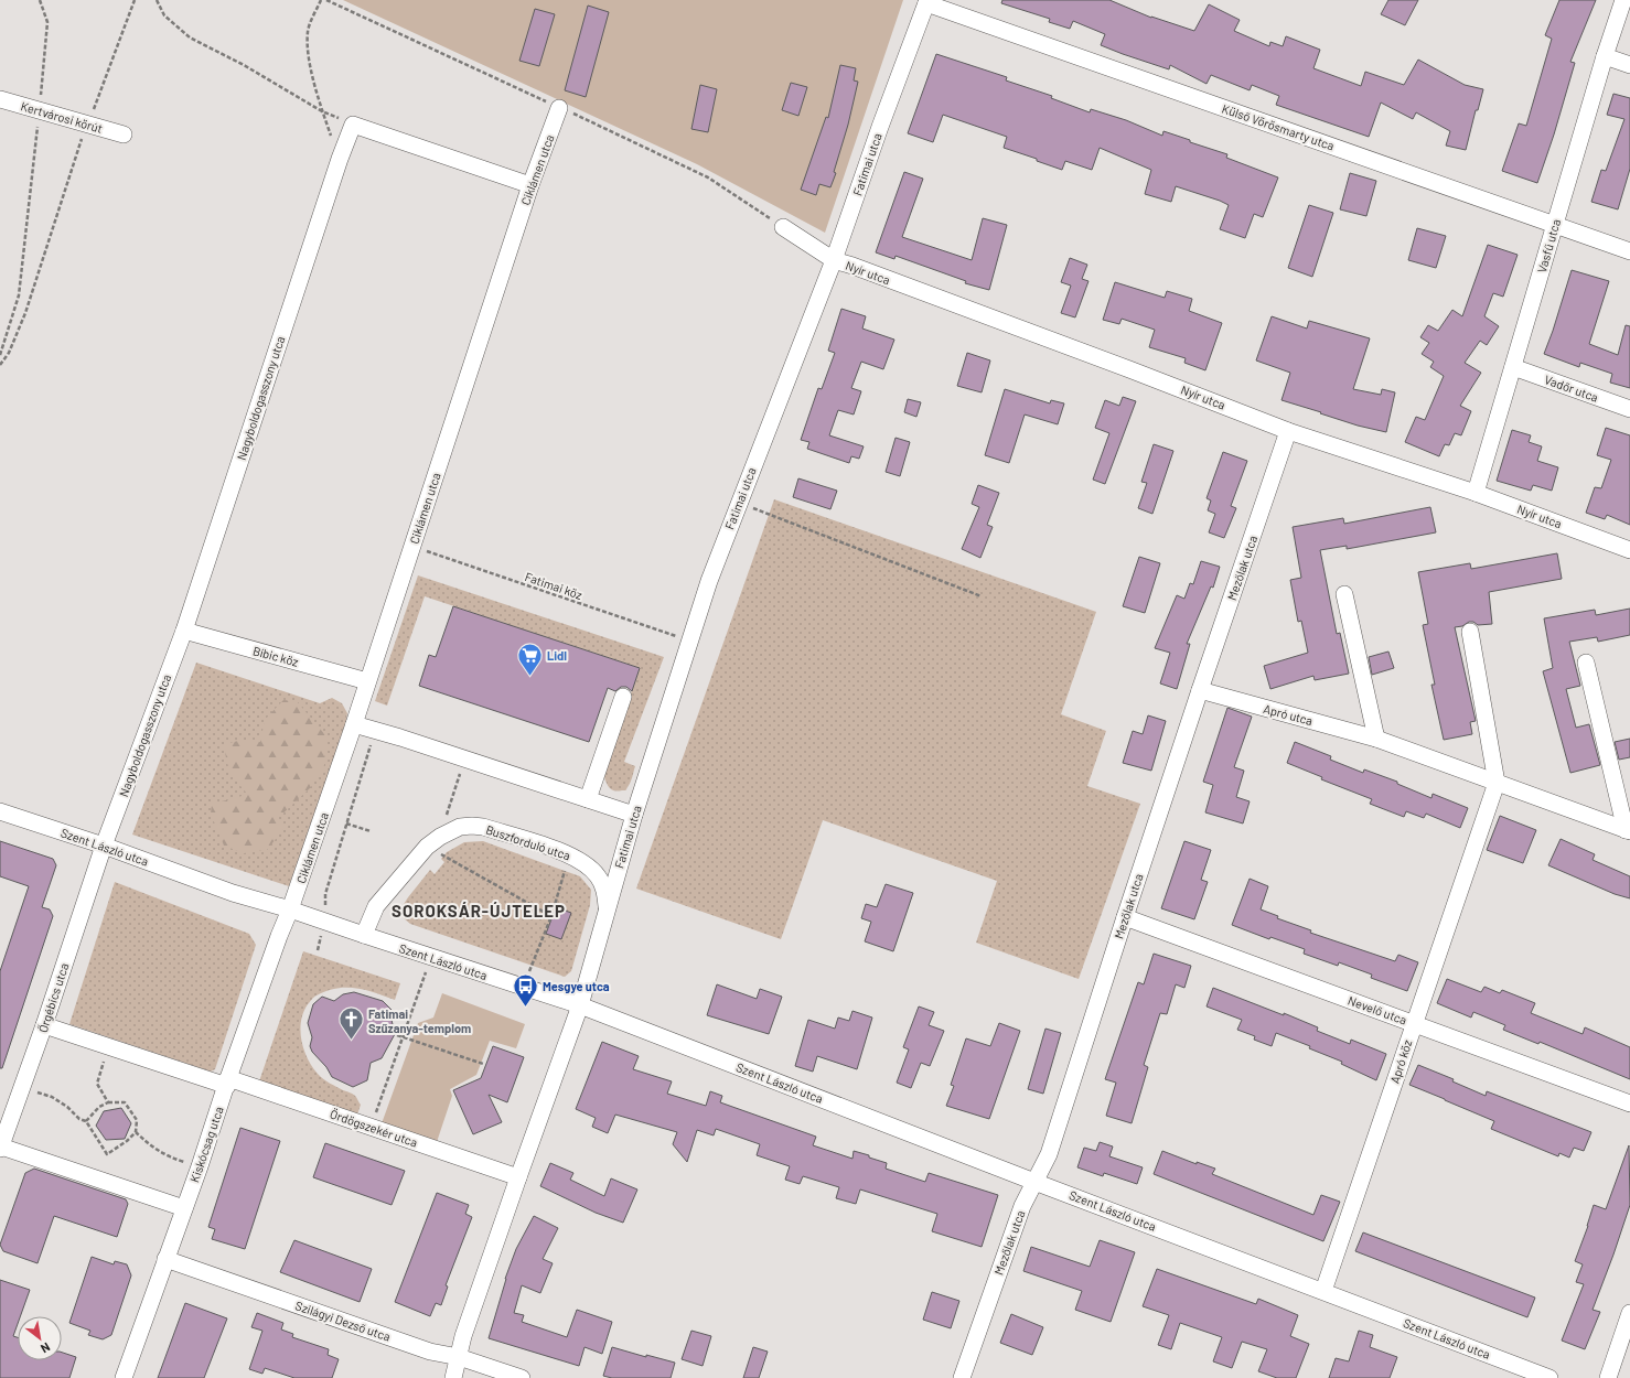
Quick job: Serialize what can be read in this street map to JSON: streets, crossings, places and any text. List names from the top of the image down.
{
  "streets": {
    "street": [
      "Kertvárosi körút",
      "Külső Vörösmarty utca",
      "Fatimai utca",
      "Ciklámen utca",
      "Vasfű utca",
      "Nyír utca",
      "Vadőr utca",
      "Nagyboldogasszony utca",
      "Mezőlak utca",
      "Bíbic köz",
      "Apró utca",
      "Buszforduló utca",
      "Szent László utca",
      "Őrgébics utca",
      "Nevelő utca",
      "Apró köz",
      "Ördögszekér utca",
      "Kiskócsag utca",
      "Szilágyi Dezső utca"
    ],
    "path": ["Fatimai köz"]
  },
  "crossings": [
    ["Külső Vörösmarty utca", "Fatimai utca"],
    ["Külső Vörösmarty utca", "Vasfű utca"],
    ["Fatimai utca", "Nyír utca"],
    ["Fatimai utca", "Fatimai köz"],
    ["Fatimai utca", "Buszforduló utca"],
    ["Fatimai utca", "Szent László utca"],
    ["Ciklámen utca", "Fatimai köz"],
    ["Ciklámen utca", "Bíbic köz"],
    ["Ciklámen utca", "Szent László utca"],
    ["Ciklámen utca", "Kiskócsag utca"],
    ["Vasfű utca", "Nyír utca"],
    ["Vasfű utca", "Vadőr utca"],
    ["Nyír utca", "Mezőlak utca"],
    ["Nagyboldogasszony utca", "Bíbic köz"],
    ["Nagyboldogasszony utca", "Szent László utca"],
    ["Nagyboldogasszony utca", "Őrgébics utca"],
    ["Mezőlak utca", "Apró utca"],
    ["Mezőlak utca", "Szent László utca"],
    ["Mezőlak utca", "Nevelő utca"],
    ["Apró utca", "Apró köz"],
    ["Buszforduló utca", "Szent László utca"],
    ["Szent László utca", "Őrgébics utca"],
    ["Szent László utca", "Apró köz"],
    ["Szent László utca", "Kiskócsag utca"],
    ["Őrgébics utca", "Ördögszekér utca"],
    ["Nevelő utca", "Apró köz"],
    ["Ördögszekér utca", "Kiskócsag utca"],
    ["Kiskócsag utca", "Szilágyi Dezső utca"]
  ],
  "districts": ["SOROKSÁR-ÚJTELEP"],
  "places": {
    "supermarket": ["Lidl"],
    "bus stop": ["Mesgye utca"],
    "church": ["Fatimai Szűzanya-templom"]
  },
  "north": "bottom right"
}
